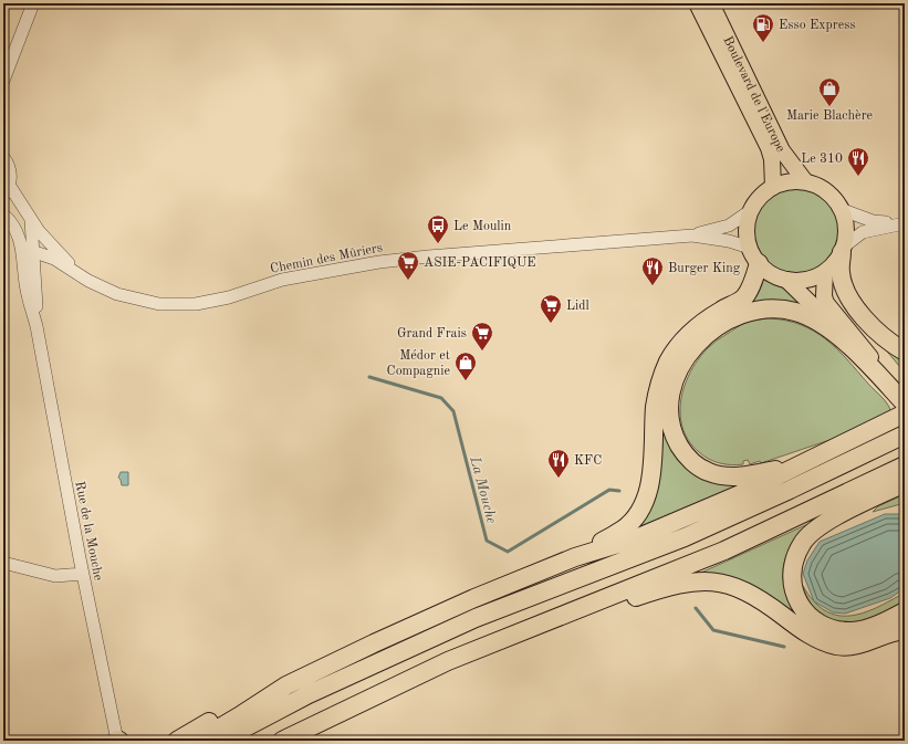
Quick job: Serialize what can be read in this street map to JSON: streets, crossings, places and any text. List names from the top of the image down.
{
  "streets": {
    "main road": ["Boulevard de l'Europe"],
    "street": ["Chemin des Mûriers", "Rue de la Mouche"]
  },
  "crossings": [
    ["Boulevard de l'Europe", "Chemin des Mûriers"],
    ["Chemin des Mûriers", "Rue de la Mouche"]
  ],
  "water": ["La Mouche"],
  "places": {
    "fuel station": ["Esso Express"],
    "shop": ["Marie Blachère", "Médor et Compagnie"],
    "restaurant": ["Le 310", "Burger King", "KFC"],
    "bus stop": ["Le Moulin"],
    "supermarket": ["ASIE-PACIFIQUE", "Lidl", "Grand Frais"]
  }
}
